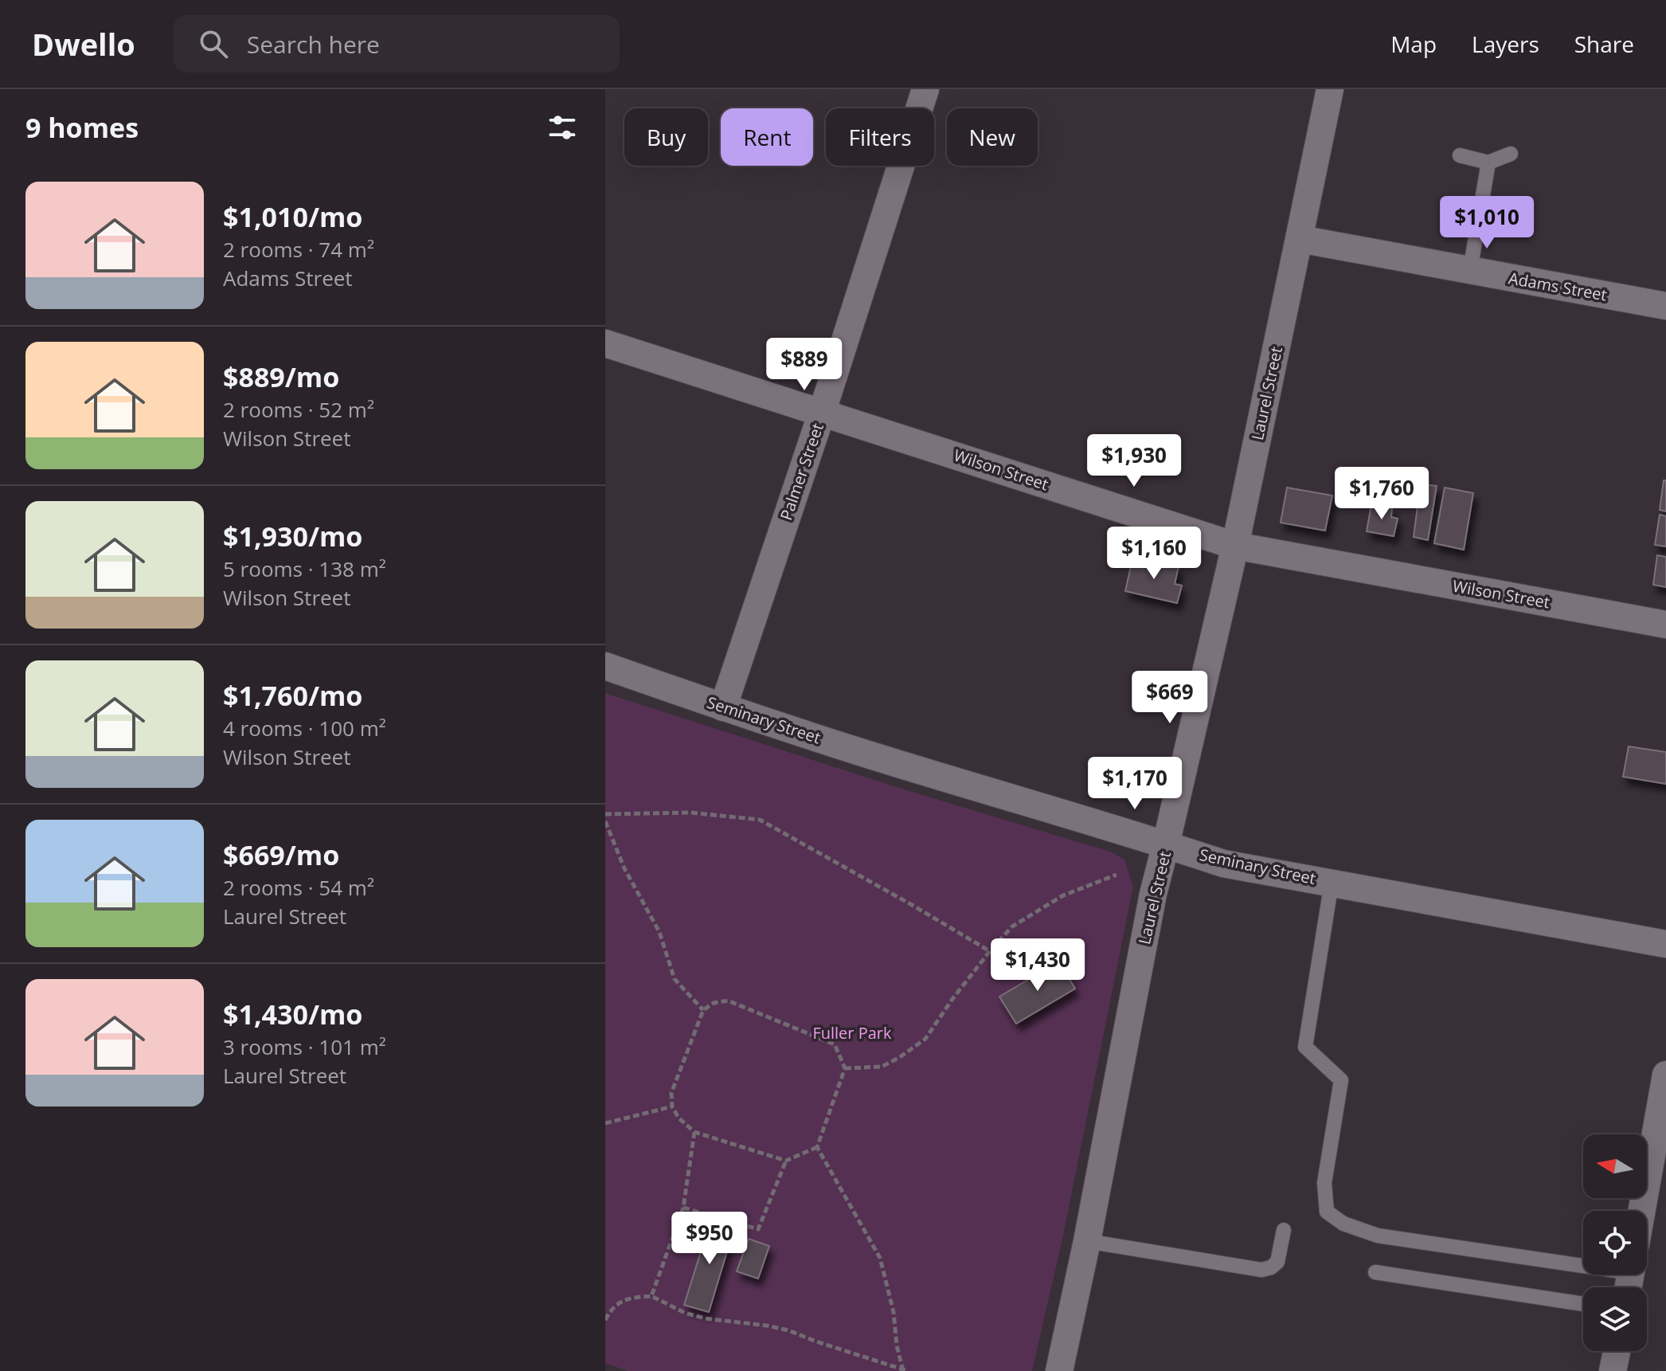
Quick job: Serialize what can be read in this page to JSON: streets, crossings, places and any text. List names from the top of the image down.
{
  "streets": {
    "street": [
      "Adams Street",
      "Laurel Street",
      "Wilson Street",
      "Palmer Street",
      "Seminary Street"
    ]
  },
  "crossings": [
    ["Adams Street", "Laurel Street"],
    ["Laurel Street", "Wilson Street"],
    ["Laurel Street", "Seminary Street"],
    ["Wilson Street", "Palmer Street"],
    ["Palmer Street", "Seminary Street"]
  ],
  "parks": ["Fuller Park"],
  "north": "left",
  "page": {
    "header": "Dwello",
    "search": "Search here",
    "nav": ["Map", "Layers", "Share"],
    "heading": "9 homes",
    "chip": [
      "Buy",
      "Rent",
      "Filters",
      "New"
    ],
    "list": [
      {
        "name": "$1,010/mo",
        "note": "2 rooms · 74 m² · Adams Street"
      },
      {
        "name": "$889/mo",
        "note": "2 rooms · 52 m² · Wilson Street"
      },
      {
        "name": "$1,930/mo",
        "note": "5 rooms · 138 m² · Wilson Street"
      },
      {
        "name": "$1,760/mo",
        "note": "4 rooms · 100 m² · Wilson Street"
      },
      {
        "name": "$669/mo",
        "note": "2 rooms · 54 m² · Laurel Street"
      },
      {
        "name": "$1,430/mo",
        "note": "3 rooms · 101 m² · Laurel Street"
      }
    ],
    "price": [
      "$1,010",
      "$889",
      "$1,930",
      "$1,760",
      "$1,160",
      "$669",
      "$1,170",
      "$1,430",
      "$950"
    ]
  }
}
